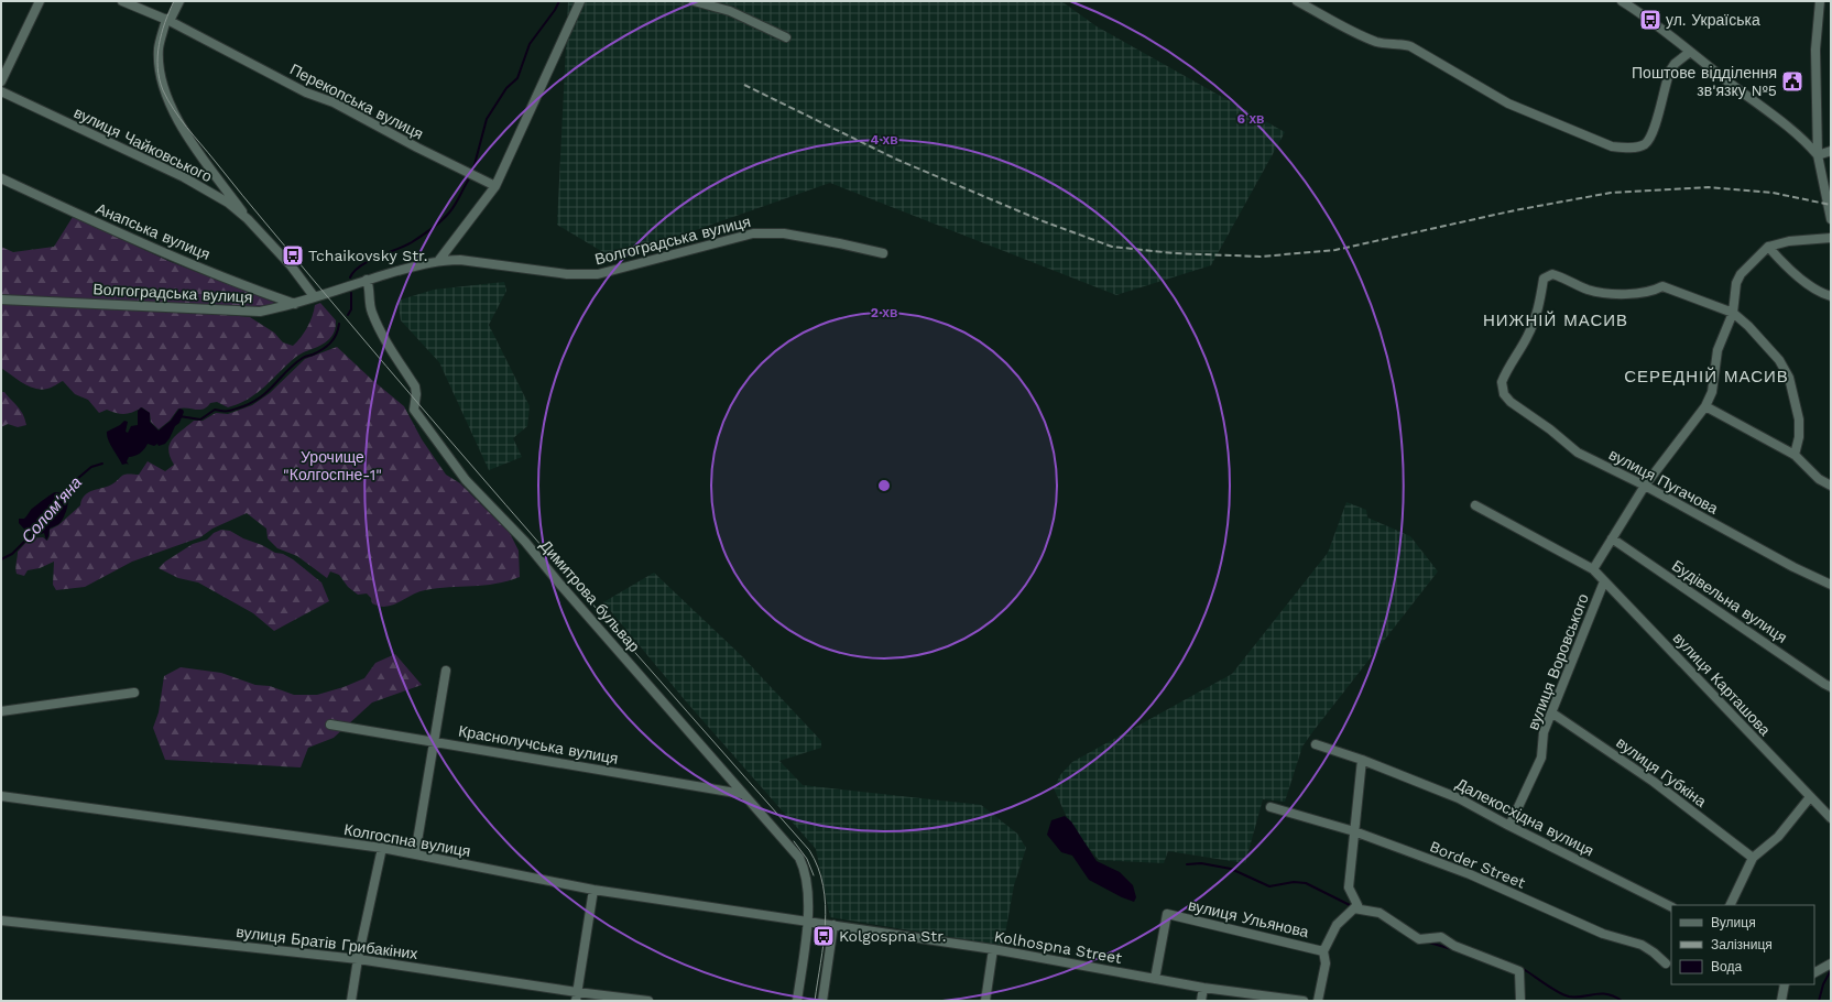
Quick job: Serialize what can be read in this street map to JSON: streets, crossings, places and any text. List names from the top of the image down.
{
  "streets": {
    "street": [
      "Перекопська вулиця",
      "вулиця Чайковського",
      "Анапська вулиця",
      "Волгоградська вулиця",
      "вулиця Пугачова",
      "Димитрова бульвар",
      "Будівельна вулиця",
      "вулиця Воровського",
      "вулиця Карташова",
      "Краснолучська вулиця",
      "вулиця Губкіна",
      "Далекосхідна вулиця",
      "Колгоспна вулиця",
      "Border Street",
      "вулиця Ульянова",
      "вулиця Братів Грибакіних",
      "Kolhospna Street"
    ]
  },
  "crossings": [
    ["вулиця Чайковського", "Волгоградська вулиця"],
    ["Анапська вулиця", "Волгоградська вулиця"],
    ["Волгоградська вулиця", "Димитрова бульвар"],
    ["Димитрова бульвар", "Краснолучська вулиця"],
    ["Димитрова бульвар", "Колгоспна вулиця"],
    ["Димитрова бульвар", "Kolhospna Street"],
    ["вулиця Воровського", "вулиця Карташова"],
    ["вулиця Воровського", "вулиця Губкіна"],
    ["вулиця Воровського", "Далекосхідна вулиця"],
    ["Колгоспна вулиця", "Kolhospna Street"],
    ["вулиця Ульянова", "Kolhospna Street"]
  ],
  "districts": ["НИЖНІЙ МАСИВ", "СЕРЕДНІЙ МАСИВ"],
  "water": ["Солом'яна"],
  "parks": ["Урочище \"Колгоспне-1\""],
  "places": {
    "bus stop": ["ул. Україська", "Tchaikovsky Str.", "Kolgospna Str."],
    "public building": ["Поштове відділення зв'язку №5"]
  },
  "legend": ["Вулиця", "Залізниця", "Вода"],
  "rings": ["6 хв", "4 хв", "2 хв"]
}
